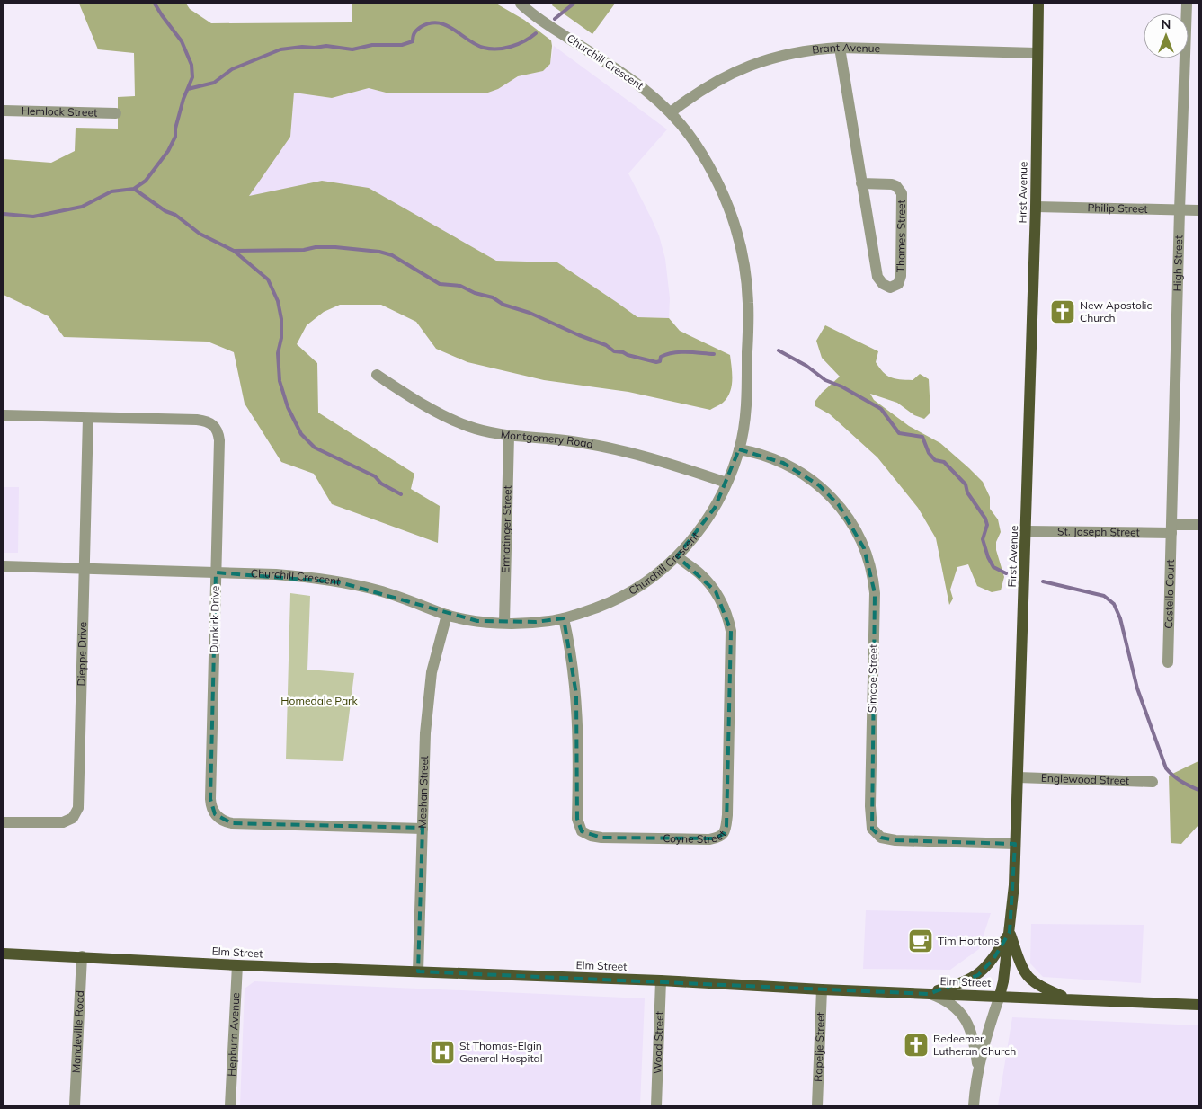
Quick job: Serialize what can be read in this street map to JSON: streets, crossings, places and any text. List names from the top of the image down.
{
  "streets": {
    "main road": ["First Avenue", "Elm Street"],
    "street": [
      "Brant Avenue",
      "Churchill Crescent",
      "Hemlock Street",
      "Philip Street",
      "Thames Street",
      "High Street",
      "Montgomery Road",
      "Ermatinger Street",
      "St. Joseph Street",
      "Costello Court",
      "Dunkirk Drive",
      "Dieppe Drive",
      "Simcoe Street",
      "Englewood Street",
      "Meehan Street",
      "Coyne Street",
      "Mandeville Road",
      "Hepburn Avenue",
      "Wood Street",
      "Rapelje Street"
    ]
  },
  "crossings": [
    ["Brant Avenue", "Churchill Crescent"],
    ["Brant Avenue", "First Avenue"],
    ["Brant Avenue", "Thames Street"],
    ["Churchill Crescent", "Montgomery Road"],
    ["Churchill Crescent", "Ermatinger Street"],
    ["Churchill Crescent", "Dunkirk Drive"],
    ["Churchill Crescent", "Dieppe Drive"],
    ["Churchill Crescent", "Simcoe Street"],
    ["Churchill Crescent", "Meehan Street"],
    ["Churchill Crescent", "Coyne Street"],
    ["First Avenue", "Philip Street"],
    ["First Avenue", "St. Joseph Street"],
    ["First Avenue", "Simcoe Street"],
    ["First Avenue", "Englewood Street"],
    ["First Avenue", "Elm Street"],
    ["Philip Street", "High Street"],
    ["High Street", "St. Joseph Street"],
    ["High Street", "Costello Court"],
    ["Montgomery Road", "Ermatinger Street"],
    ["St. Joseph Street", "Costello Court"],
    ["Dunkirk Drive", "Dieppe Drive"],
    ["Dunkirk Drive", "Meehan Street"],
    ["Meehan Street", "Elm Street"],
    ["Elm Street", "Mandeville Road"],
    ["Elm Street", "Hepburn Avenue"],
    ["Elm Street", "Wood Street"],
    ["Elm Street", "Rapelje Street"]
  ],
  "parks": ["Homedale Park"],
  "places": {
    "church": ["New Apostolic Church", "Redeemer Lutheran Church"],
    "cafe": ["Tim Hortons"],
    "hospital": ["St Thomas-Elgin General Hospital"]
  },
  "north": "top"
}
